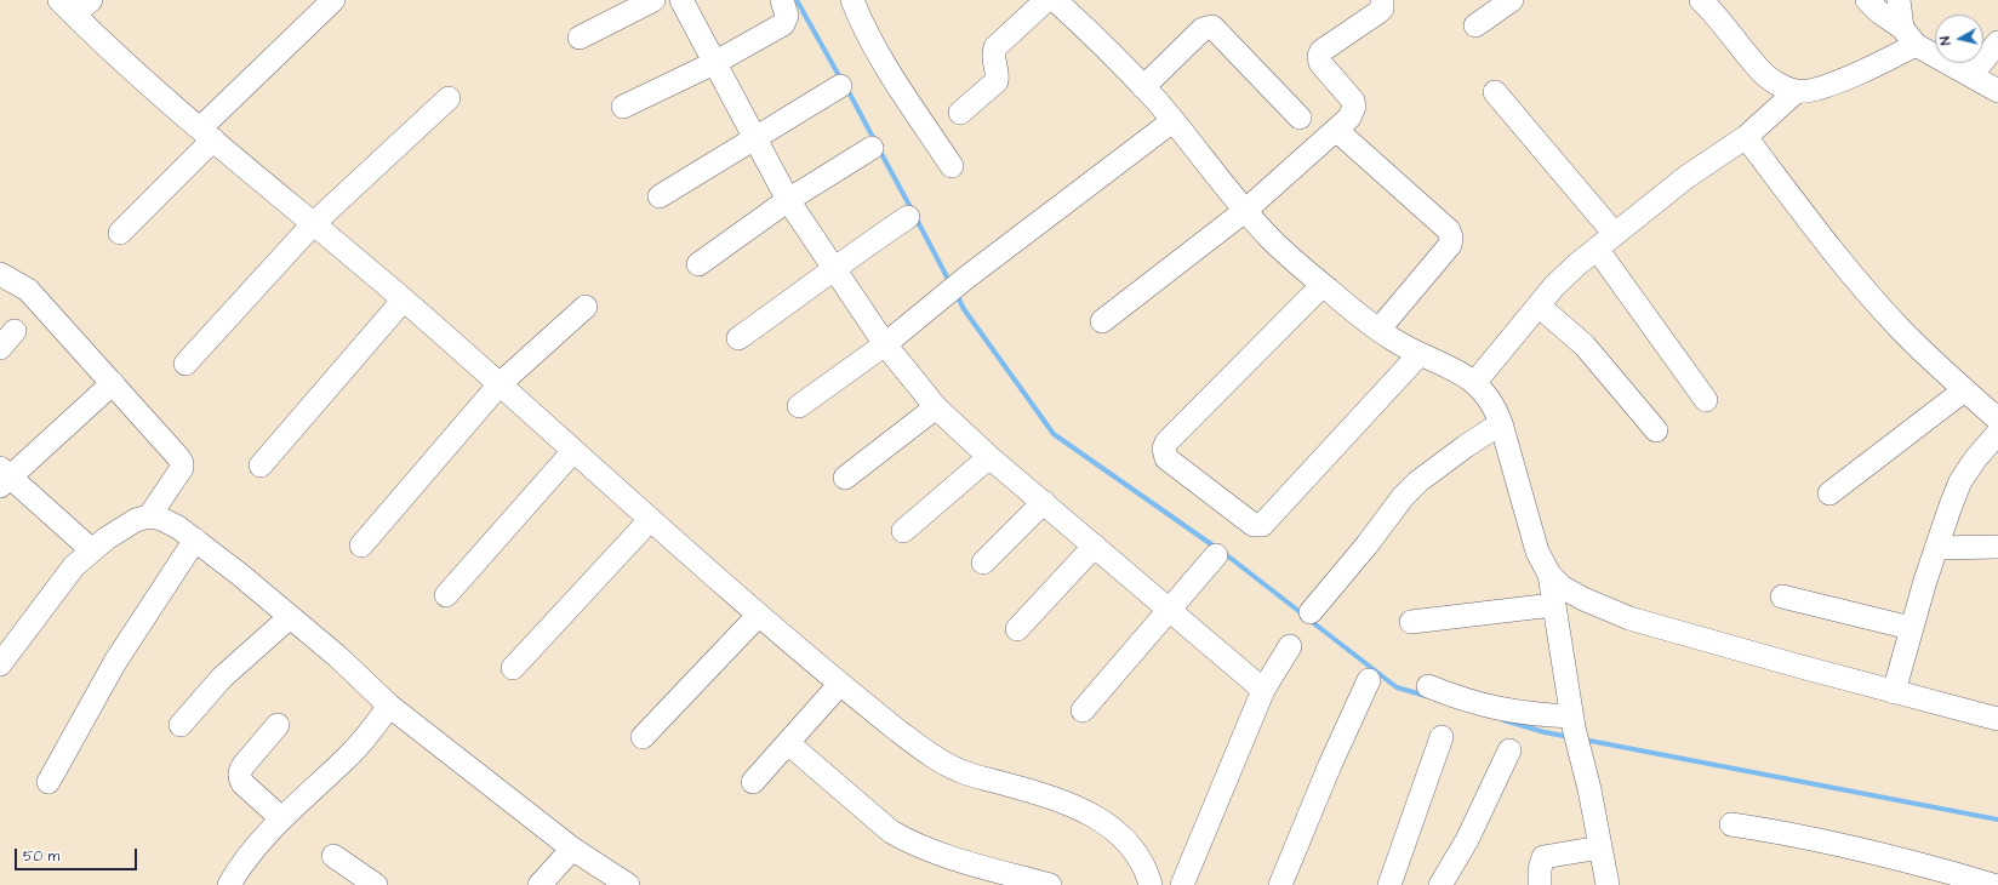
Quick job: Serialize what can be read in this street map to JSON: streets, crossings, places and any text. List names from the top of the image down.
{
  "scale_bar": "50 m",
  "north": "left"
}
